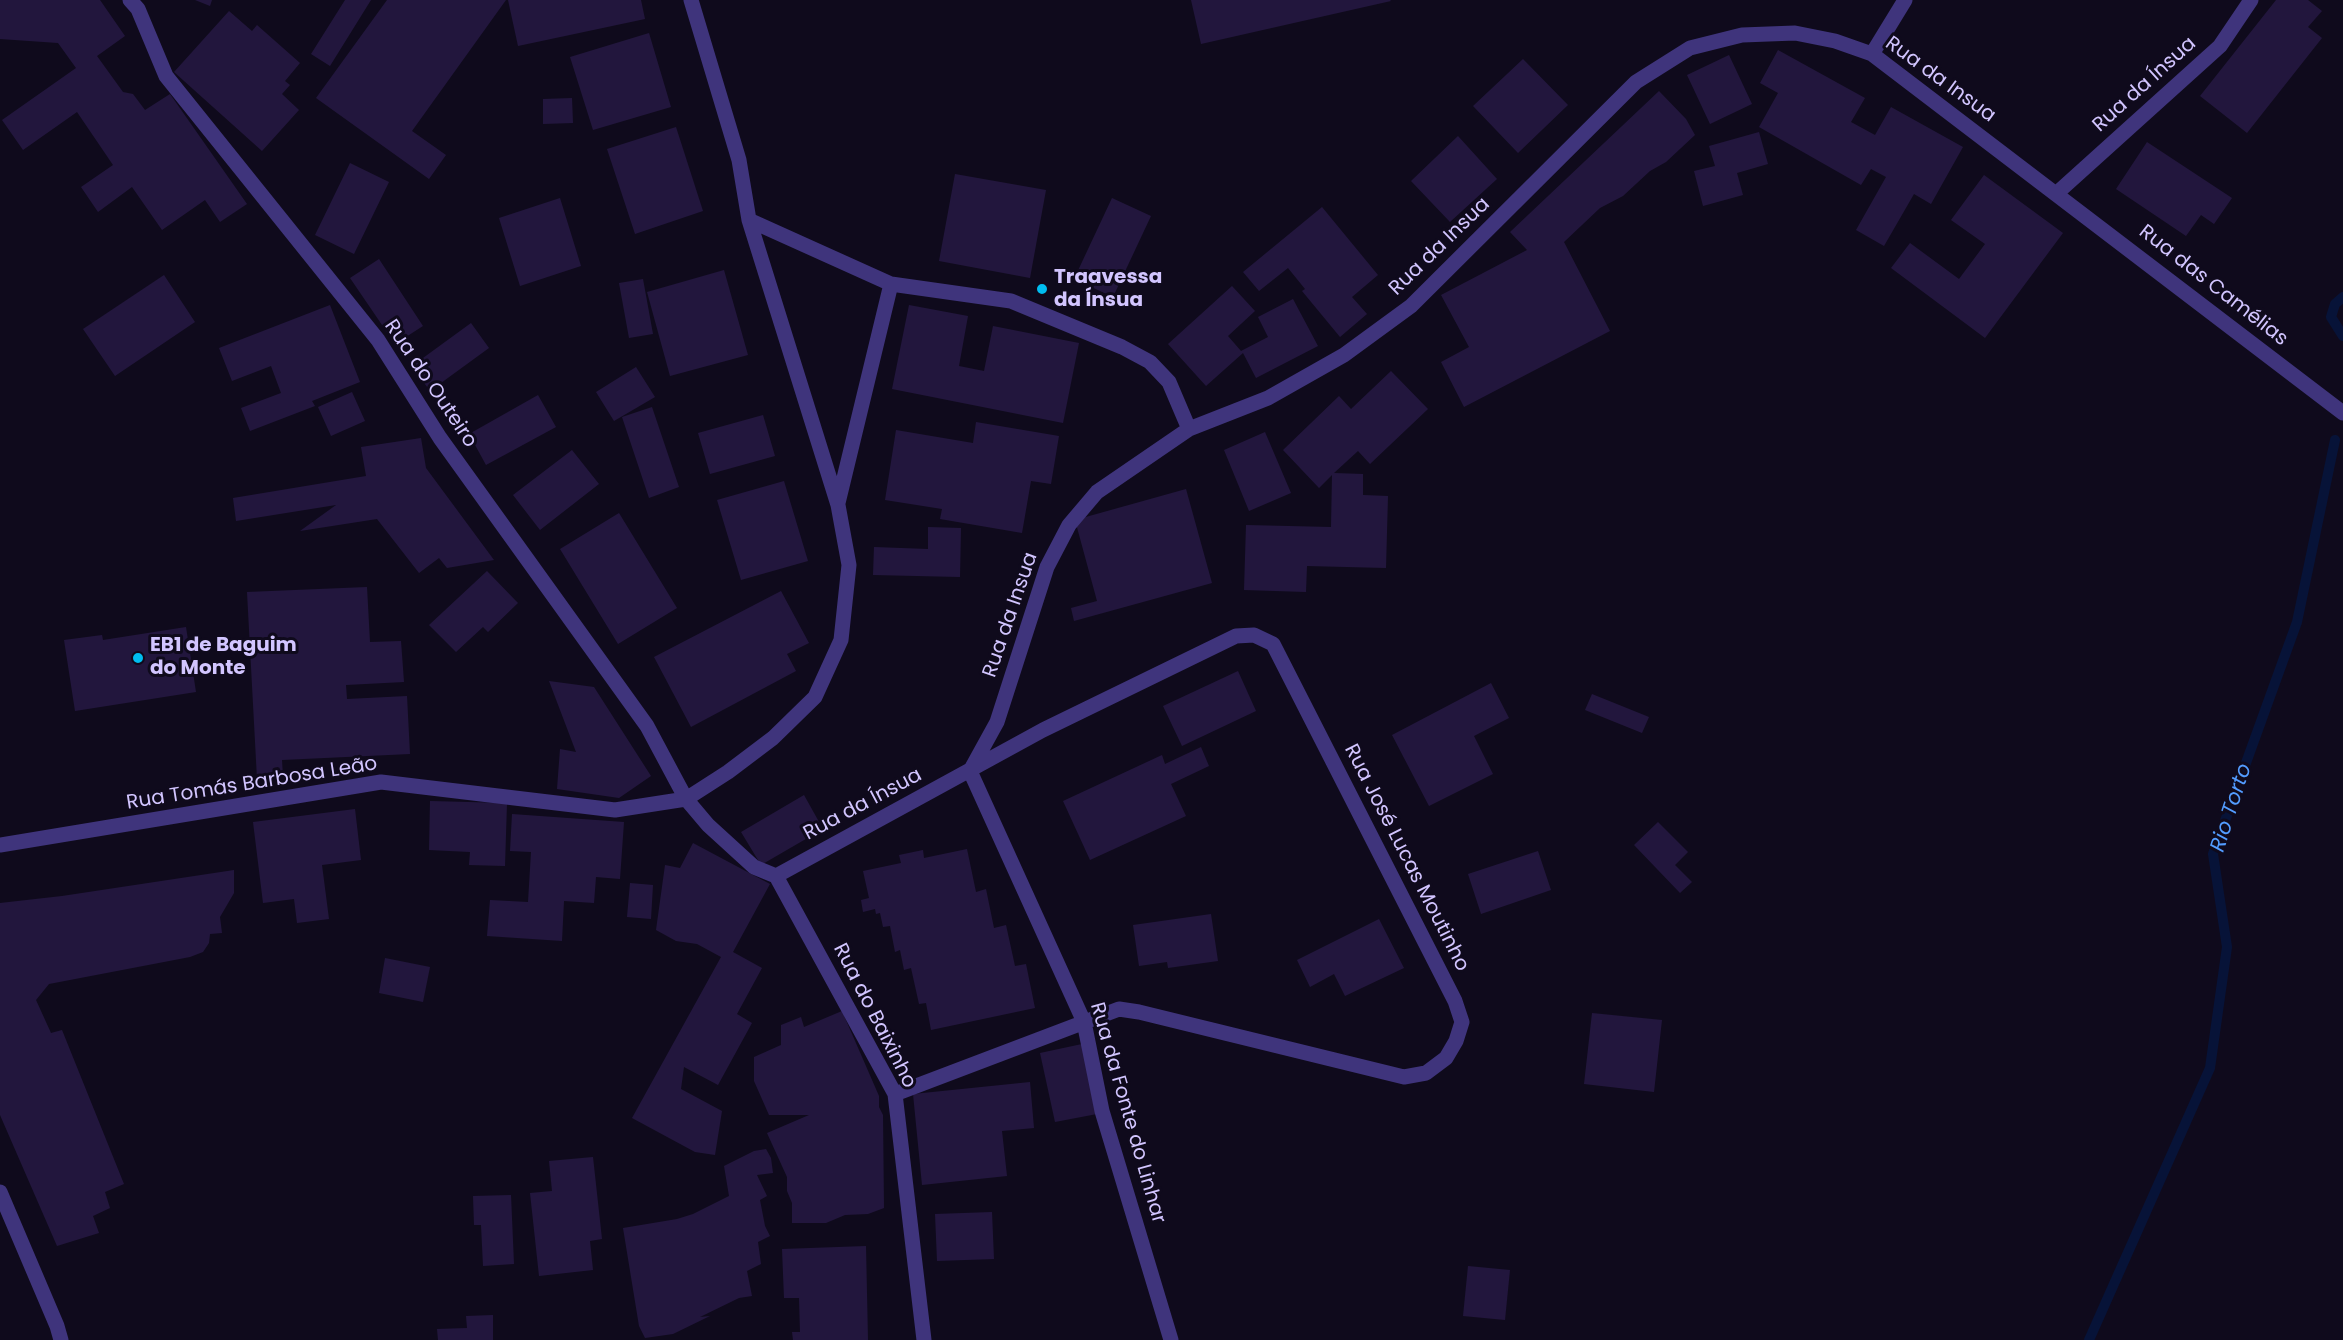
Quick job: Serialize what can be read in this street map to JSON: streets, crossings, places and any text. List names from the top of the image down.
{
  "streets": {
    "street": [
      "Rua da Insua",
      "Rua da Ínsua",
      "Rua das Camélias",
      "Rua do Outeiro",
      "Rua Tomás Barbosa Leão",
      "Rua José Lucas Moutinho",
      "Rua do Baixinho",
      "Rua da Fonte do Linhar"
    ]
  },
  "crossings": [
    ["Rua da Insua", "Rua da Ínsua"],
    ["Rua da Insua", "Rua das Camélias"],
    ["Rua da Insua", "Rua José Lucas Moutinho"],
    ["Rua da Insua", "Rua da Fonte do Linhar"],
    ["Rua da Ínsua", "Rua das Camélias"],
    ["Rua da Ínsua", "Rua José Lucas Moutinho"],
    ["Rua da Ínsua", "Rua do Baixinho"],
    ["Rua da Ínsua", "Rua da Fonte do Linhar"],
    ["Rua do Outeiro", "Rua Tomás Barbosa Leão"],
    ["Rua José Lucas Moutinho", "Rua do Baixinho"],
    ["Rua José Lucas Moutinho", "Rua da Fonte do Linhar"]
  ],
  "water": ["Rio Torto"],
  "places": ["Traavessa da Ínsua", "EB1 de Baguim do Monte"]
}
